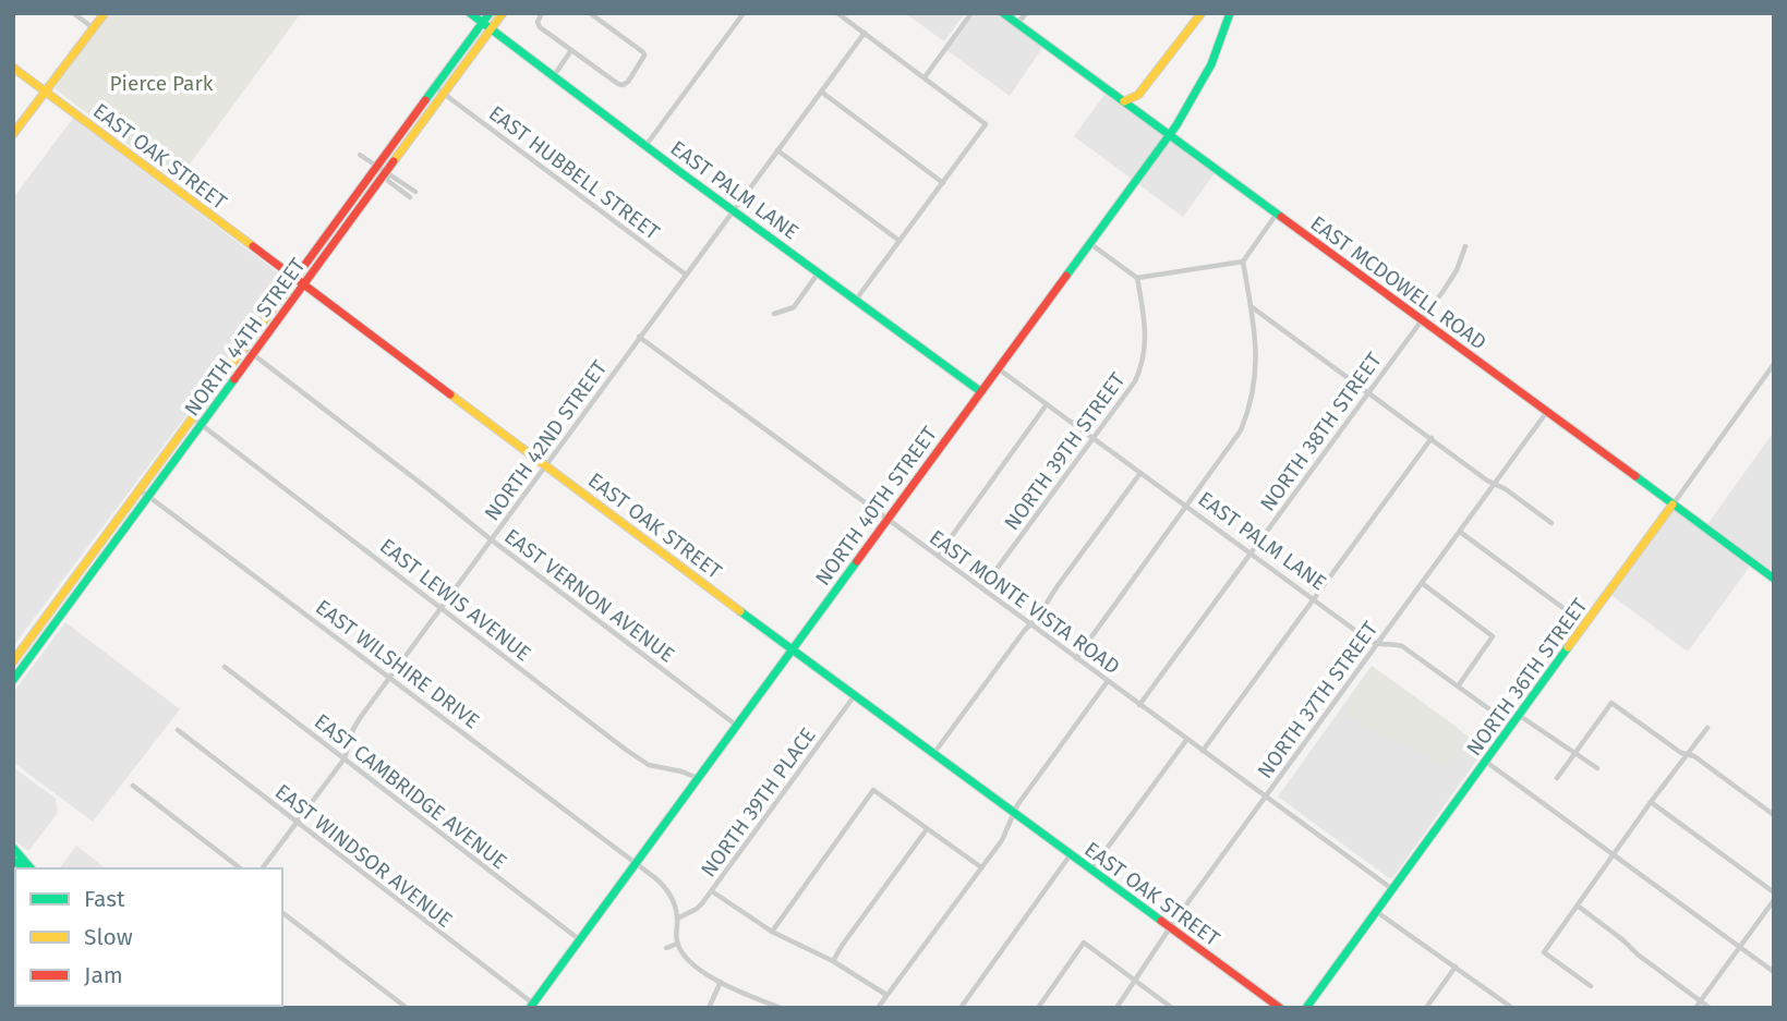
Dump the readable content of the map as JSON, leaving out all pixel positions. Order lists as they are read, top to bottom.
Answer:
{
  "streets": {
    "main road": [
      "EAST OAK STREET",
      "EAST PALM LANE",
      "EAST MCDOWELL ROAD",
      "NORTH 44TH STREET",
      "NORTH 40TH STREET",
      "NORTH 36TH STREET"
    ],
    "street": [
      "EAST HUBBELL STREET",
      "NORTH 38TH STREET",
      "NORTH 42ND STREET",
      "NORTH 39TH STREET",
      "EAST VERNON AVENUE",
      "EAST LEWIS AVENUE",
      "EAST MONTE VISTA ROAD",
      "EAST WILSHIRE DRIVE",
      "NORTH 37TH STREET",
      "EAST CAMBRIDGE AVENUE",
      "NORTH 39TH PLACE",
      "EAST WINDSOR AVENUE"
    ]
  },
  "crossings": [
    ["EAST OAK STREET", "NORTH 44TH STREET"],
    ["EAST OAK STREET", "NORTH 42ND STREET"],
    ["EAST OAK STREET", "NORTH 40TH STREET"],
    ["EAST OAK STREET", "NORTH 37TH STREET"],
    ["EAST OAK STREET", "NORTH 39TH PLACE"],
    ["EAST HUBBELL STREET", "NORTH 44TH STREET"],
    ["EAST HUBBELL STREET", "NORTH 42ND STREET"],
    ["EAST PALM LANE", "NORTH 44TH STREET"],
    ["EAST PALM LANE", "NORTH 38TH STREET"],
    ["EAST PALM LANE", "NORTH 42ND STREET"],
    ["EAST PALM LANE", "NORTH 39TH STREET"],
    ["EAST PALM LANE", "NORTH 40TH STREET"],
    ["EAST PALM LANE", "NORTH 36TH STREET"],
    ["EAST PALM LANE", "NORTH 37TH STREET"],
    ["EAST MCDOWELL ROAD", "NORTH 38TH STREET"],
    ["EAST MCDOWELL ROAD", "NORTH 40TH STREET"],
    ["EAST MCDOWELL ROAD", "NORTH 36TH STREET"],
    ["EAST MCDOWELL ROAD", "NORTH 37TH STREET"],
    ["NORTH 44TH STREET", "EAST VERNON AVENUE"],
    ["NORTH 44TH STREET", "EAST LEWIS AVENUE"],
    ["NORTH 44TH STREET", "EAST WILSHIRE DRIVE"],
    ["NORTH 38TH STREET", "EAST MONTE VISTA ROAD"],
    ["NORTH 42ND STREET", "EAST VERNON AVENUE"],
    ["NORTH 42ND STREET", "EAST LEWIS AVENUE"],
    ["NORTH 42ND STREET", "EAST MONTE VISTA ROAD"],
    ["NORTH 42ND STREET", "EAST WILSHIRE DRIVE"],
    ["NORTH 42ND STREET", "EAST CAMBRIDGE AVENUE"],
    ["NORTH 42ND STREET", "EAST WINDSOR AVENUE"],
    ["NORTH 39TH STREET", "EAST MONTE VISTA ROAD"],
    ["NORTH 40TH STREET", "EAST VERNON AVENUE"],
    ["NORTH 40TH STREET", "EAST LEWIS AVENUE"],
    ["NORTH 40TH STREET", "EAST MONTE VISTA ROAD"],
    ["NORTH 40TH STREET", "EAST WILSHIRE DRIVE"],
    ["NORTH 40TH STREET", "EAST CAMBRIDGE AVENUE"],
    ["NORTH 40TH STREET", "EAST WINDSOR AVENUE"],
    ["EAST MONTE VISTA ROAD", "NORTH 36TH STREET"],
    ["EAST MONTE VISTA ROAD", "NORTH 37TH STREET"],
    ["EAST WILSHIRE DRIVE", "NORTH 39TH PLACE"]
  ],
  "parks": ["Pierce Park"],
  "legend": ["Fast", "Slow", "Jam"]
}
